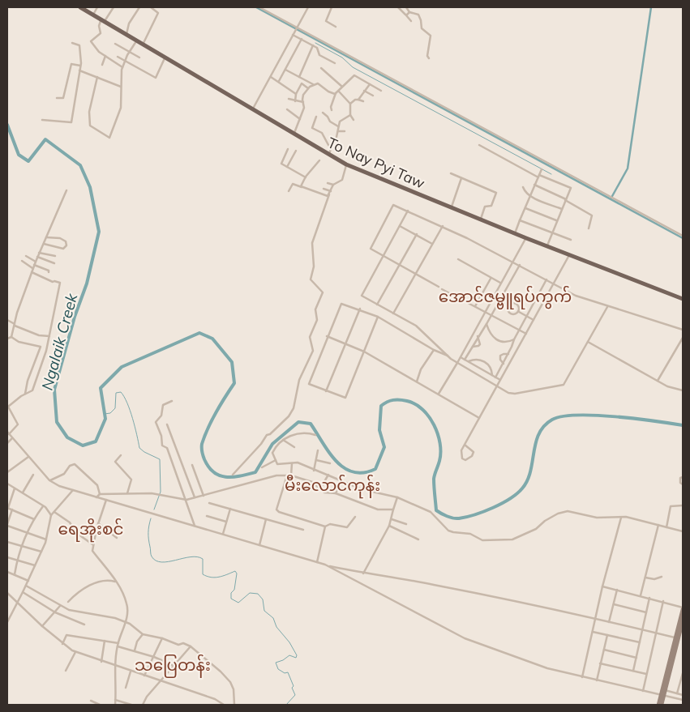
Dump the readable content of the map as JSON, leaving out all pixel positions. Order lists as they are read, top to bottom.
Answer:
{
  "streets": {
    "main road": ["To Nay Pyi Taw"]
  },
  "districts": [
    "အောင်ဇမ္ဗူရပ်ကွက်",
    "မီးလောင်ကုန်း",
    "ရေအိုးစင်",
    "သပြေတန်း"
  ],
  "water": ["Ngalaik Creek"]
}
